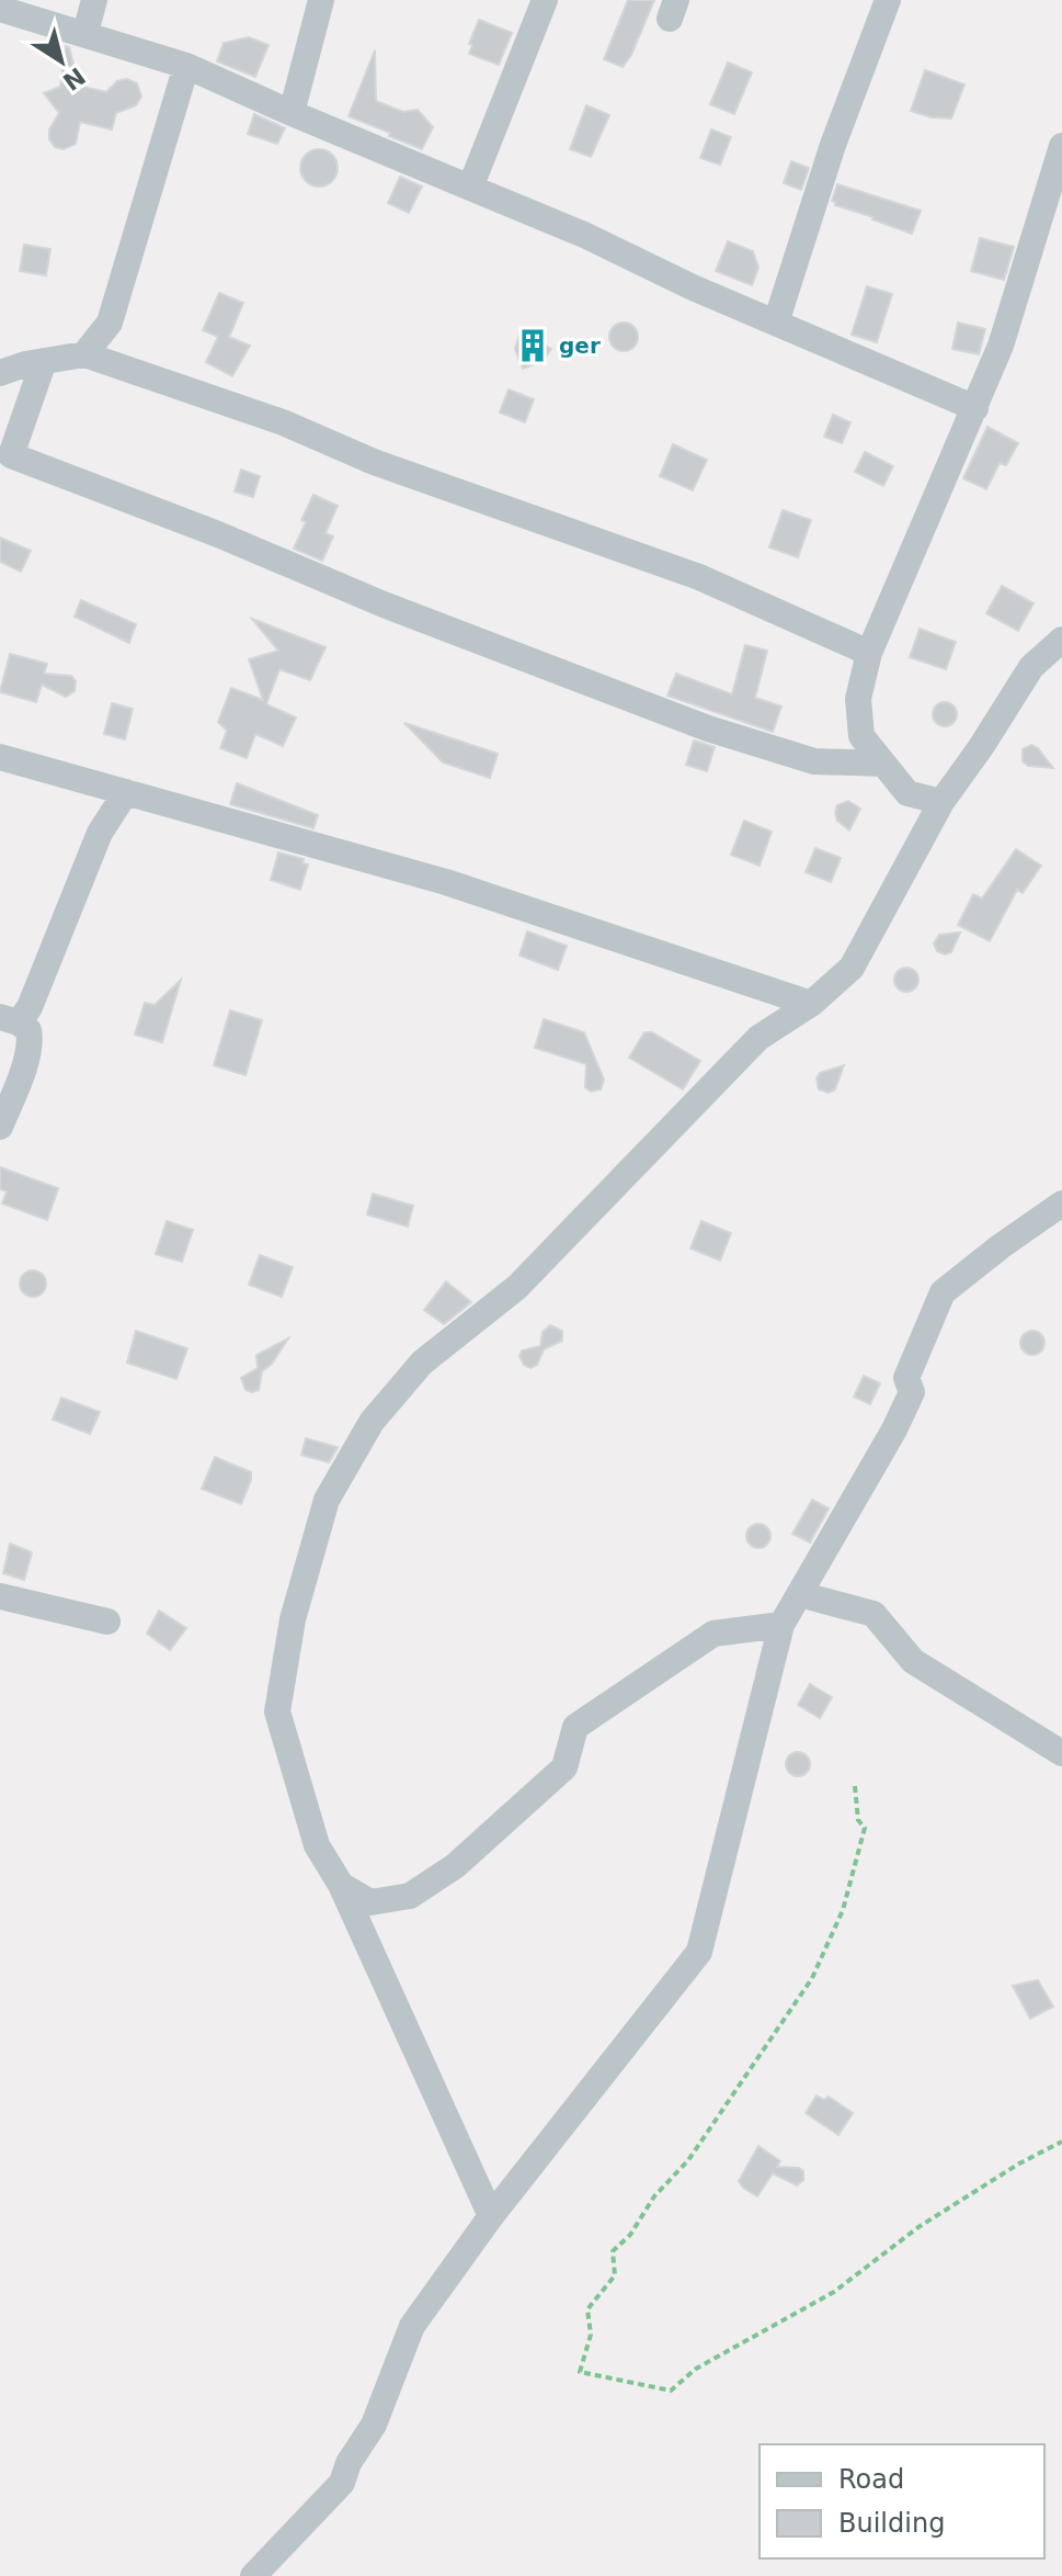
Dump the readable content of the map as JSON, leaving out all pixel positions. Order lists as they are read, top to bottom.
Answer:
{
  "places": {
    "building": ["ger"]
  },
  "legend": ["Road", "Building"],
  "north": "bottom right"
}
